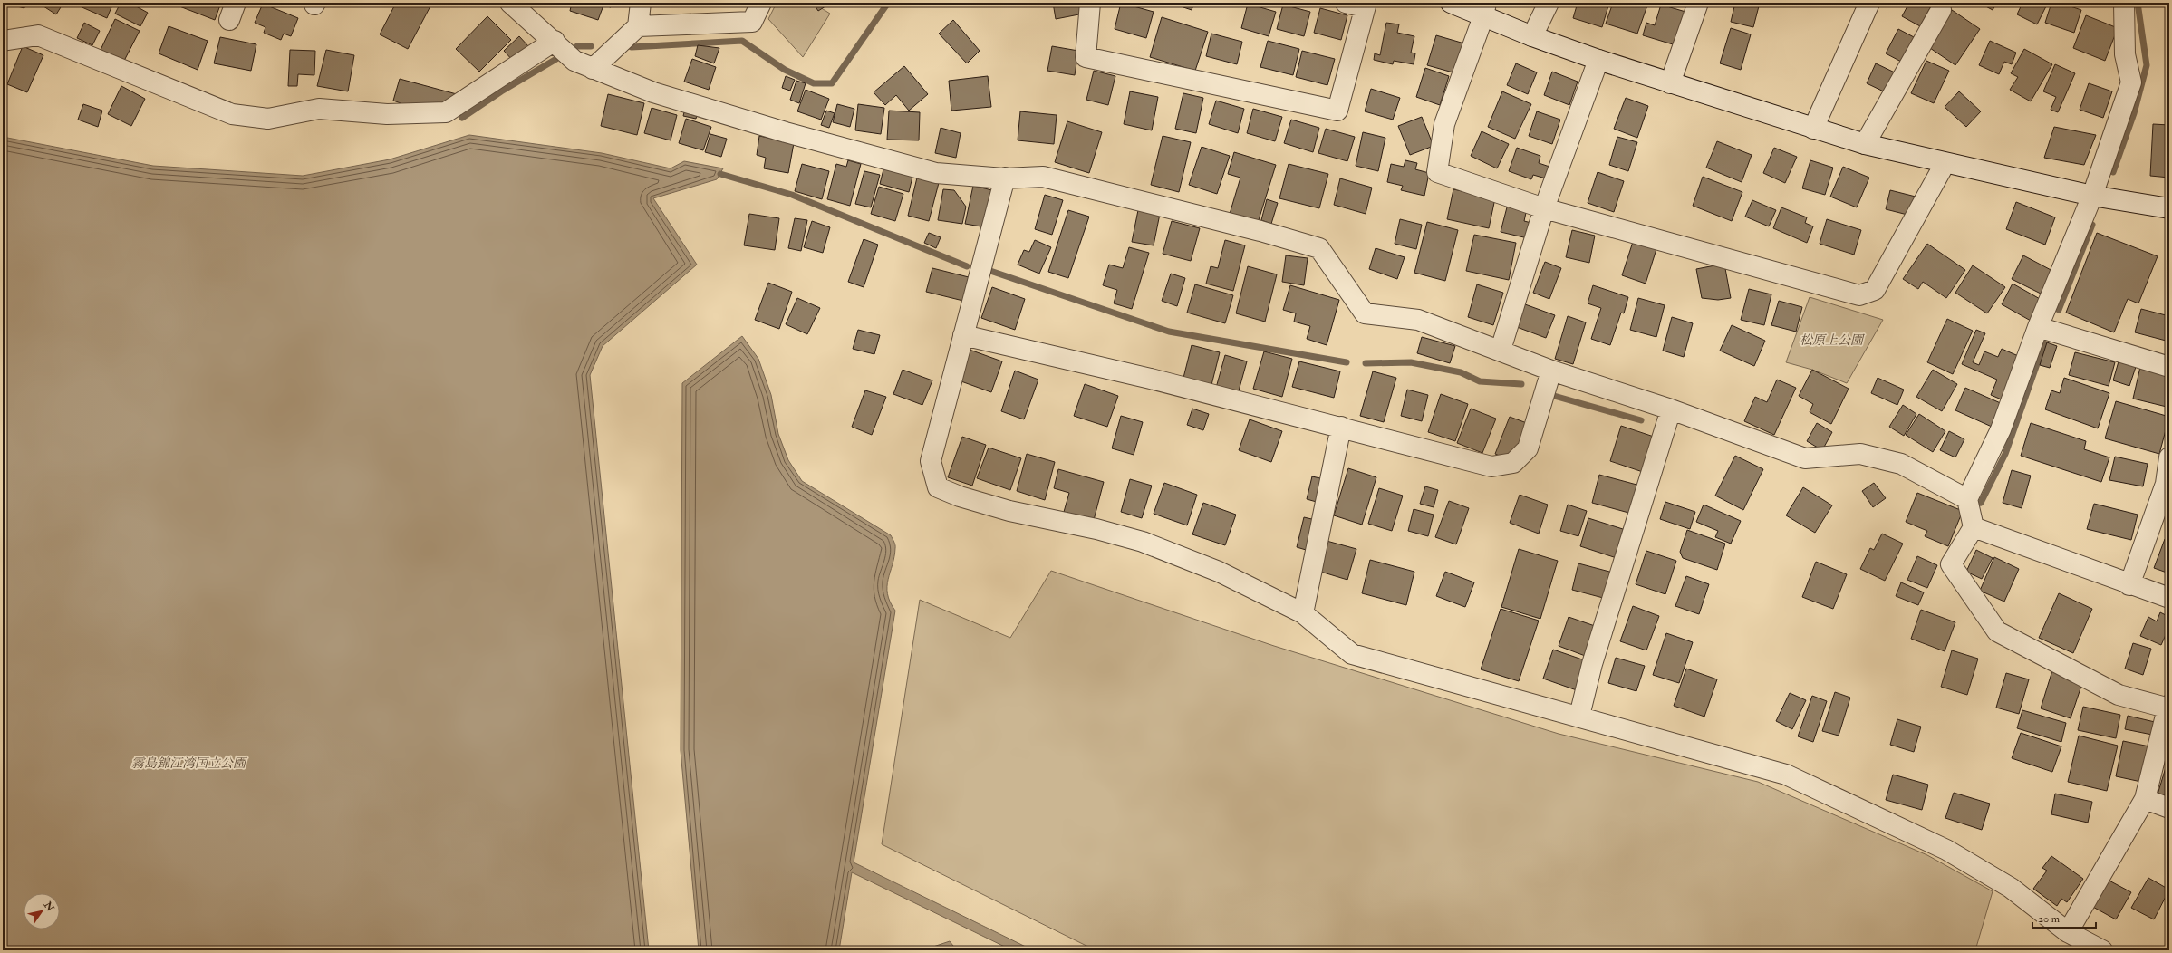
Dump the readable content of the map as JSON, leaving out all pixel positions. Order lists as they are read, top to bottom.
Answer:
{
  "parks": ["松原上公園", "霧島錦江湾国立公園"],
  "scale_bar": "20 m",
  "north": "top right"
}
